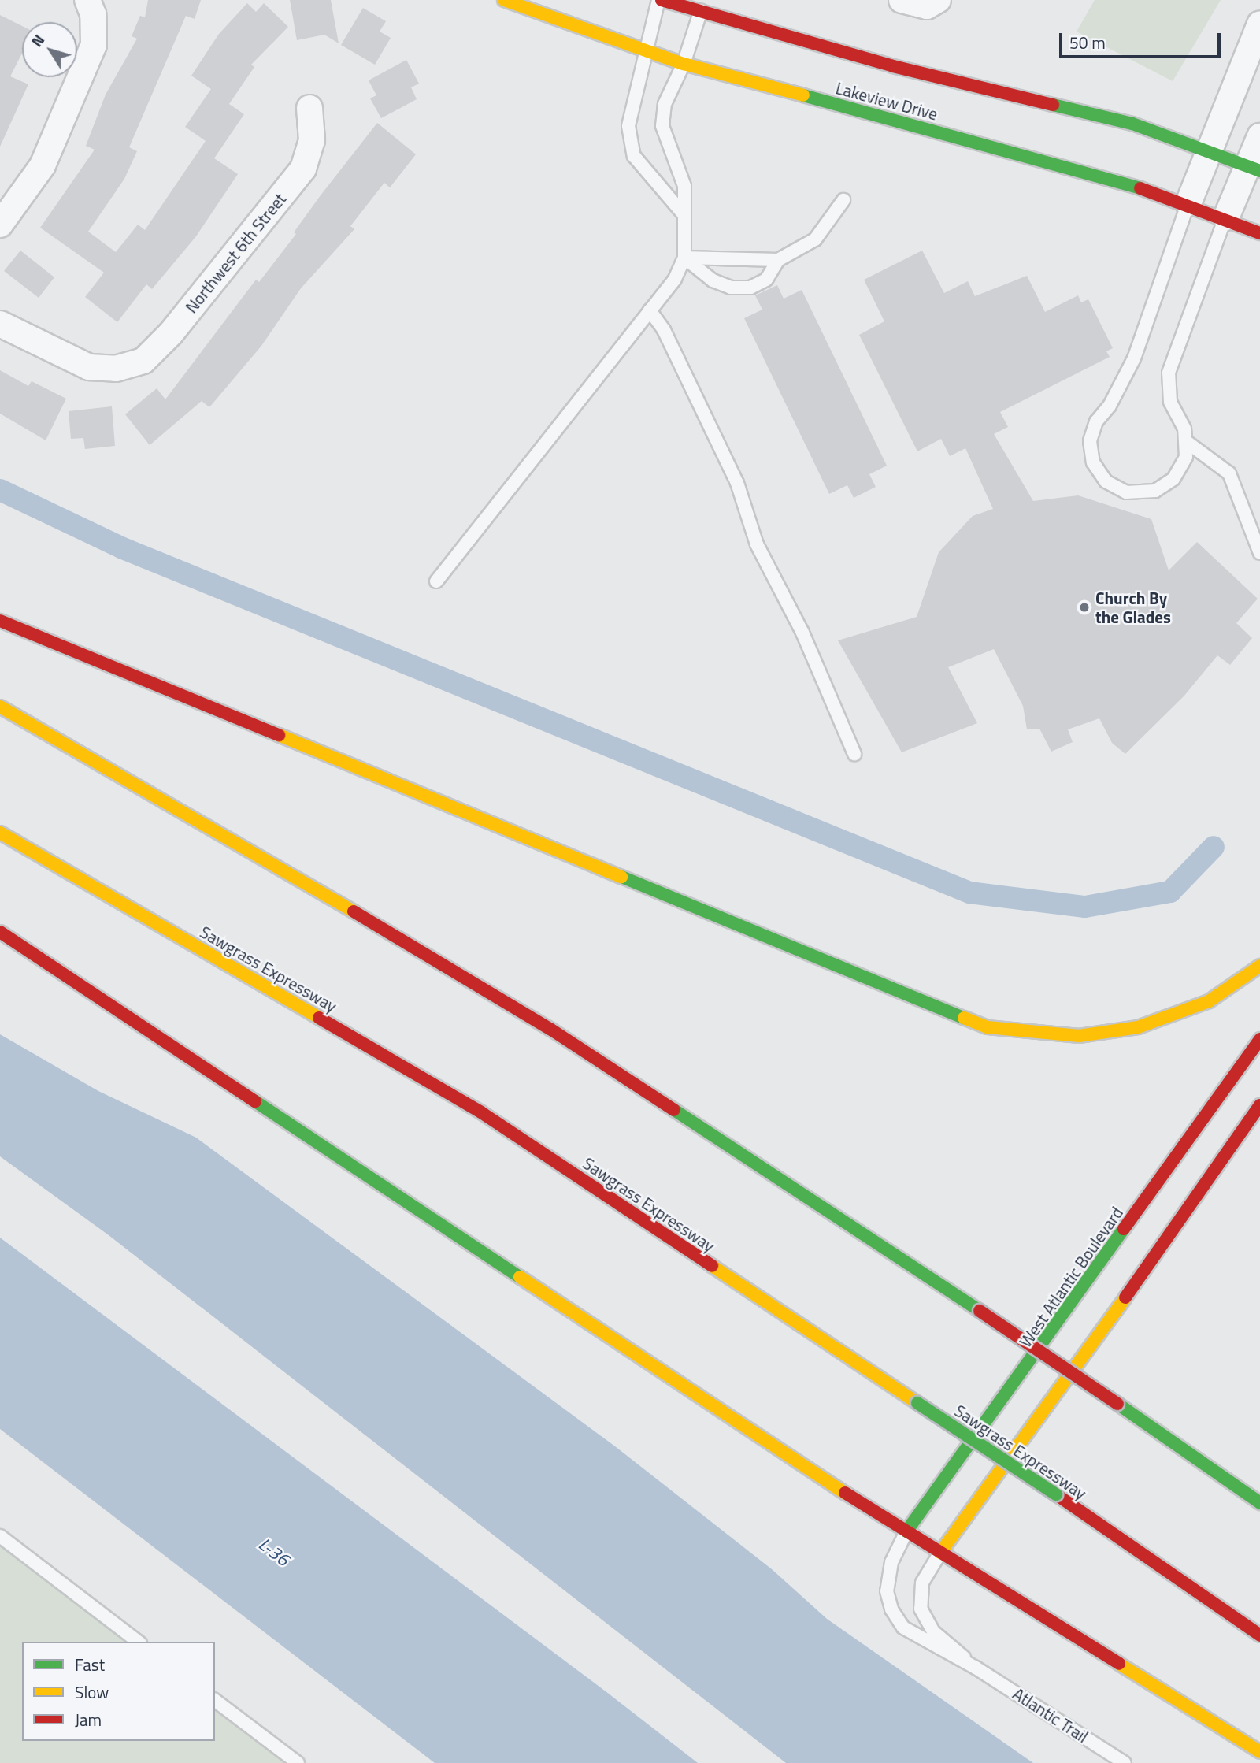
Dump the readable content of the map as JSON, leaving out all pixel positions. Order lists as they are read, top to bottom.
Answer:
{
  "streets": {
    "main road": ["Lakeview Drive", "Sawgrass Expressway", "West Atlantic Boulevard"],
    "street": ["Northwest 6th Street"],
    "lane": ["Atlantic Trail"]
  },
  "crossings": [
    ["West Atlantic Boulevard", "Atlantic Trail"]
  ],
  "water": ["L-36"],
  "places": ["Church By the Glades"],
  "legend": ["Fast", "Slow", "Jam"],
  "scale_bar": "50 m",
  "north": "top left"
}
